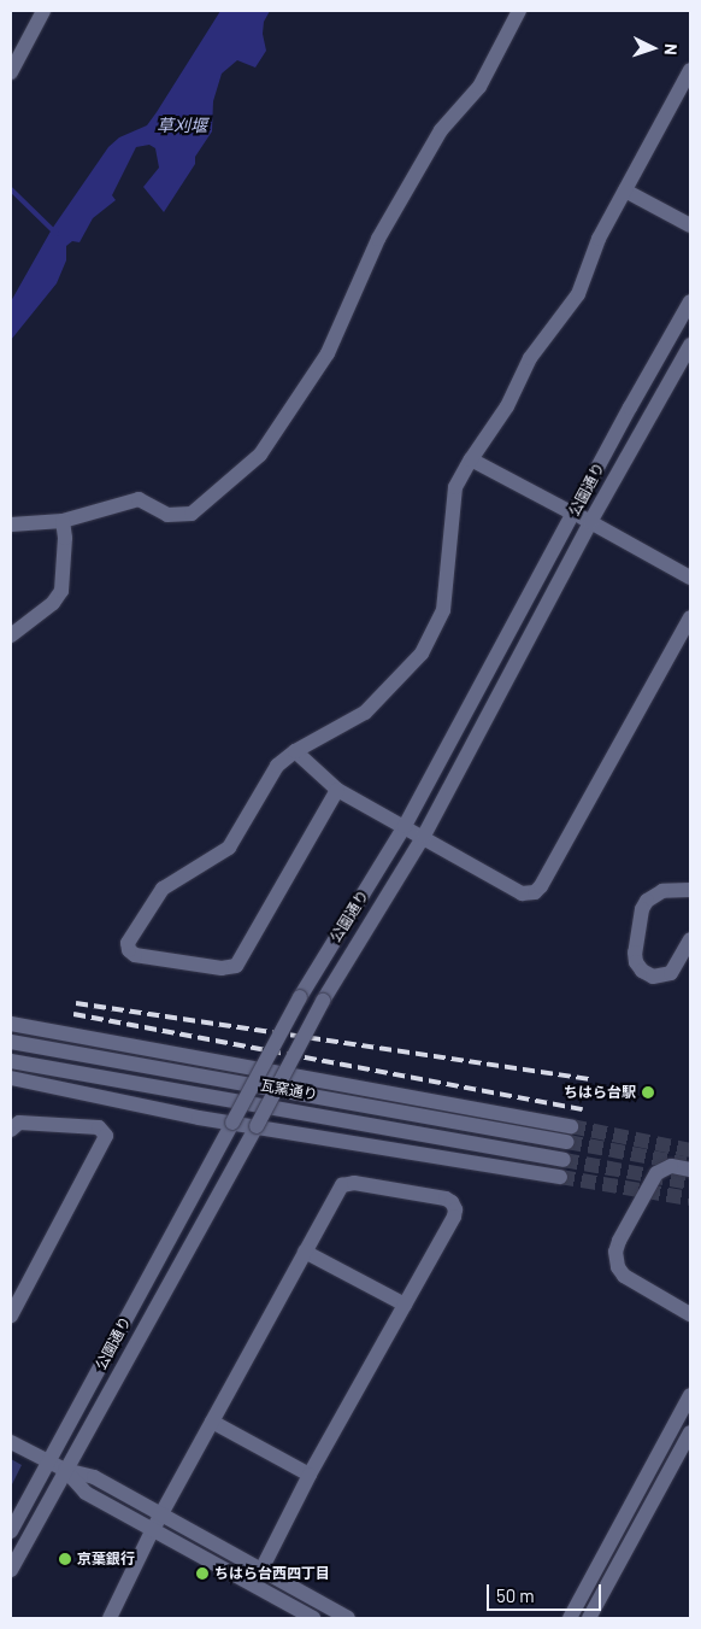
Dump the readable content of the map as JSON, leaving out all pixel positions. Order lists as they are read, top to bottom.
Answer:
{
  "streets": {
    "street": ["公園通り", "瓦窯通り"]
  },
  "water": ["草刈堰"],
  "places": ["ちはら台駅", "京葉銀行", "ちはら台西四丁目"],
  "scale_bar": "50 m",
  "north": "right"
}
